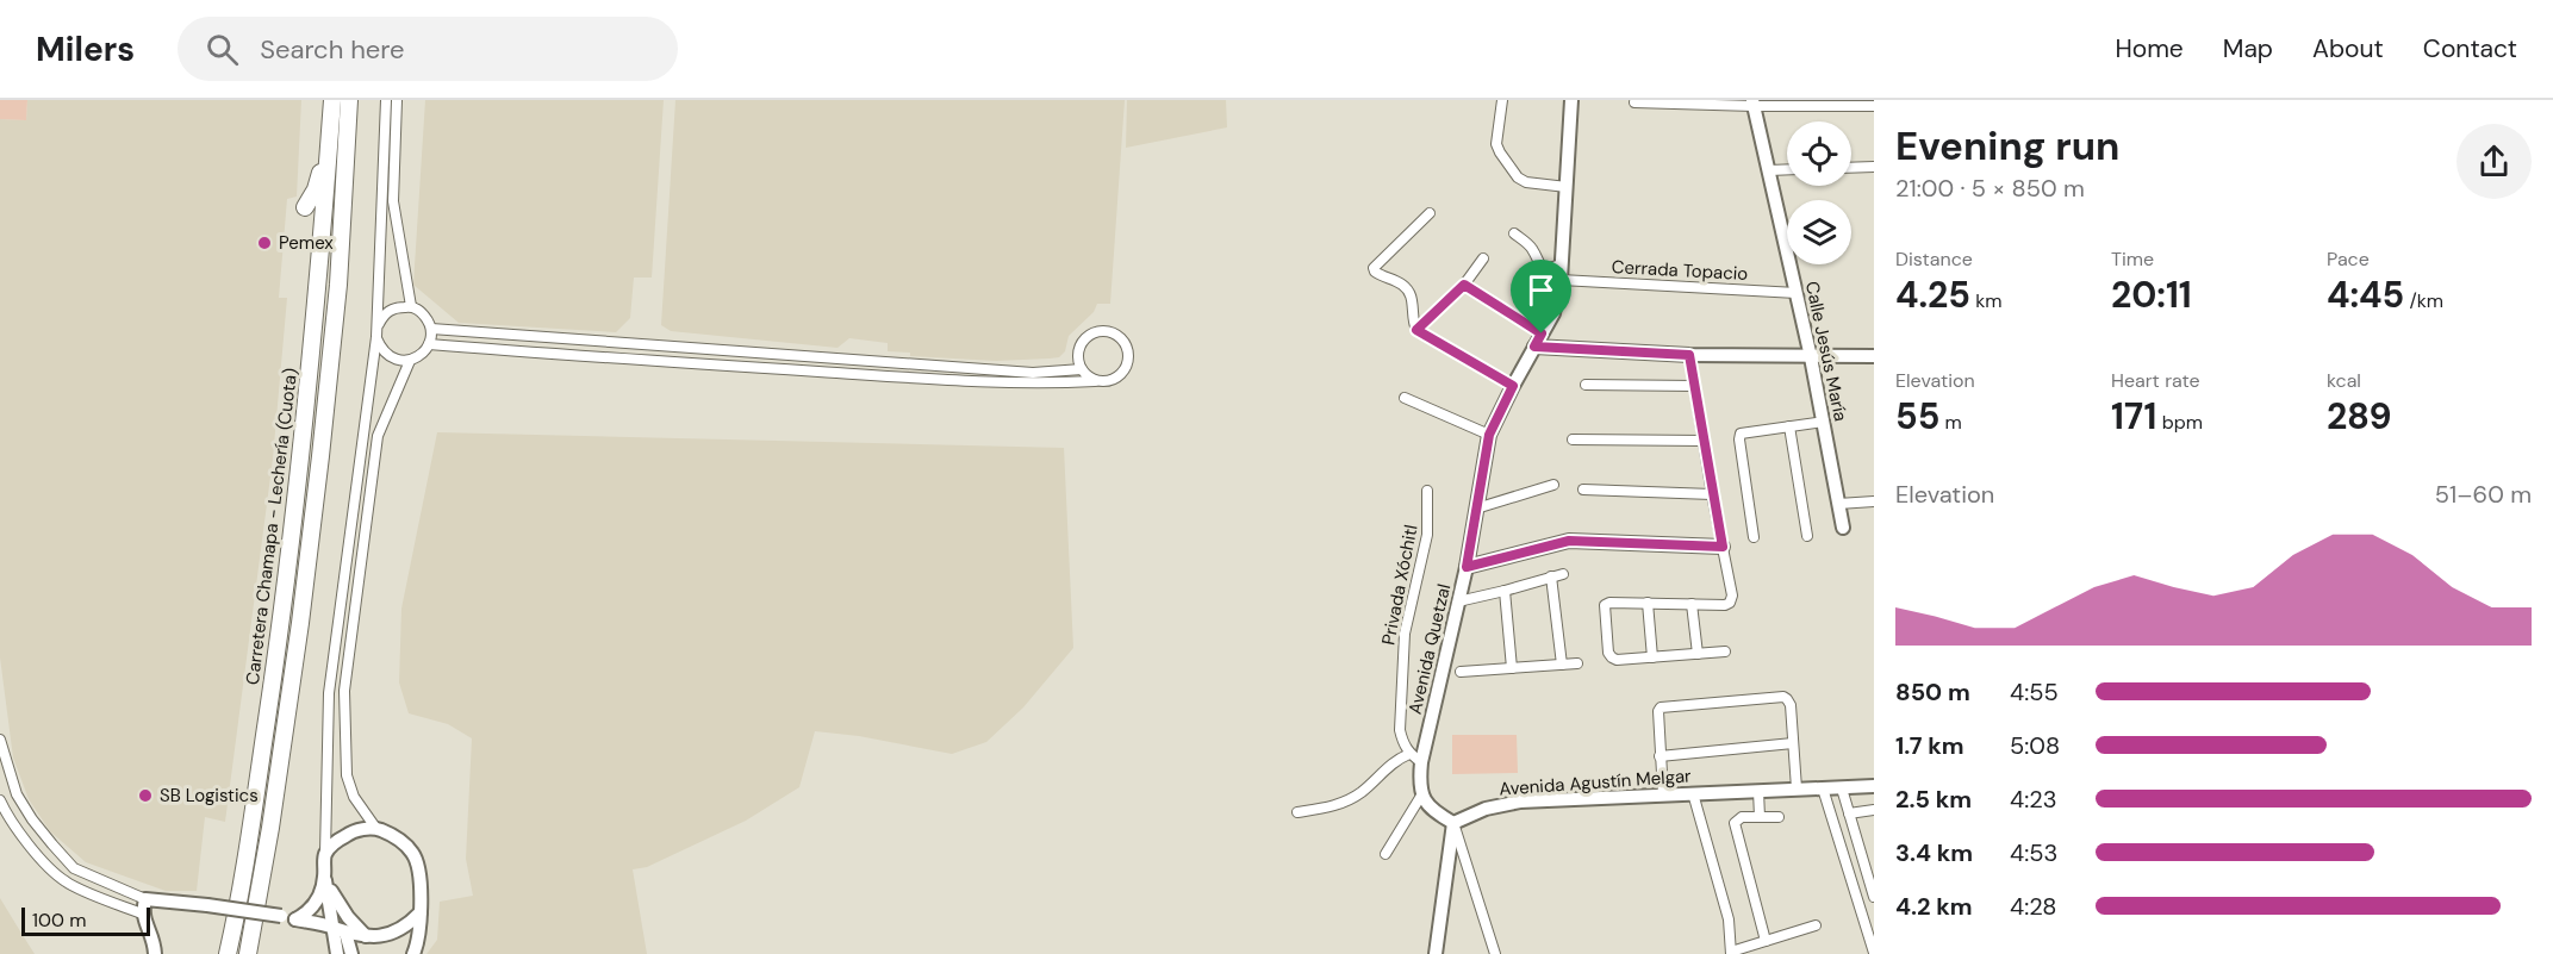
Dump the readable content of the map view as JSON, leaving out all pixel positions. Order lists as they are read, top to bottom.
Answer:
{
  "streets": {
    "highway": ["Carretera Chamapa - Lechería (Cuota)"],
    "main road": ["Calle Jesús María", "Avenida Quetzal", "Avenida Agustín Melgar"],
    "street": ["Cerrada Topacio", "Privada Xóchitl"]
  },
  "crossings": [
    ["Cerrada Topacio", "Calle Jesús María"],
    ["Cerrada Topacio", "Avenida Quetzal"]
  ],
  "places": ["Pemex", "SB Logistics"],
  "scale_bar": "100 m",
  "page": {
    "header": "Milers",
    "search": "Search here",
    "nav": [
      "Home",
      "Map",
      "About",
      "Contact"
    ],
    "heading": ["Evening run", "21:00 · 5 × 850 m"],
    "stats": [
      ["Distance", "4.25 km"],
      ["Time", "20:11"],
      ["Pace", "4:45 /km"],
      ["Elevation", "55 m"],
      ["Heart rate", "171 bpm"],
      ["kcal", "289"]
    ],
    "chart": ["Elevation", "51–60 m"],
    "list": [
      {
        "name": "850 m",
        "note": "4:55"
      },
      {
        "name": "1.7 km",
        "note": "5:08"
      },
      {
        "name": "2.5 km",
        "note": "4:23"
      },
      {
        "name": "3.4 km",
        "note": "4:53"
      },
      {
        "name": "4.2 km",
        "note": "4:28"
      }
    ],
    "scale": "100 m"
  }
}
